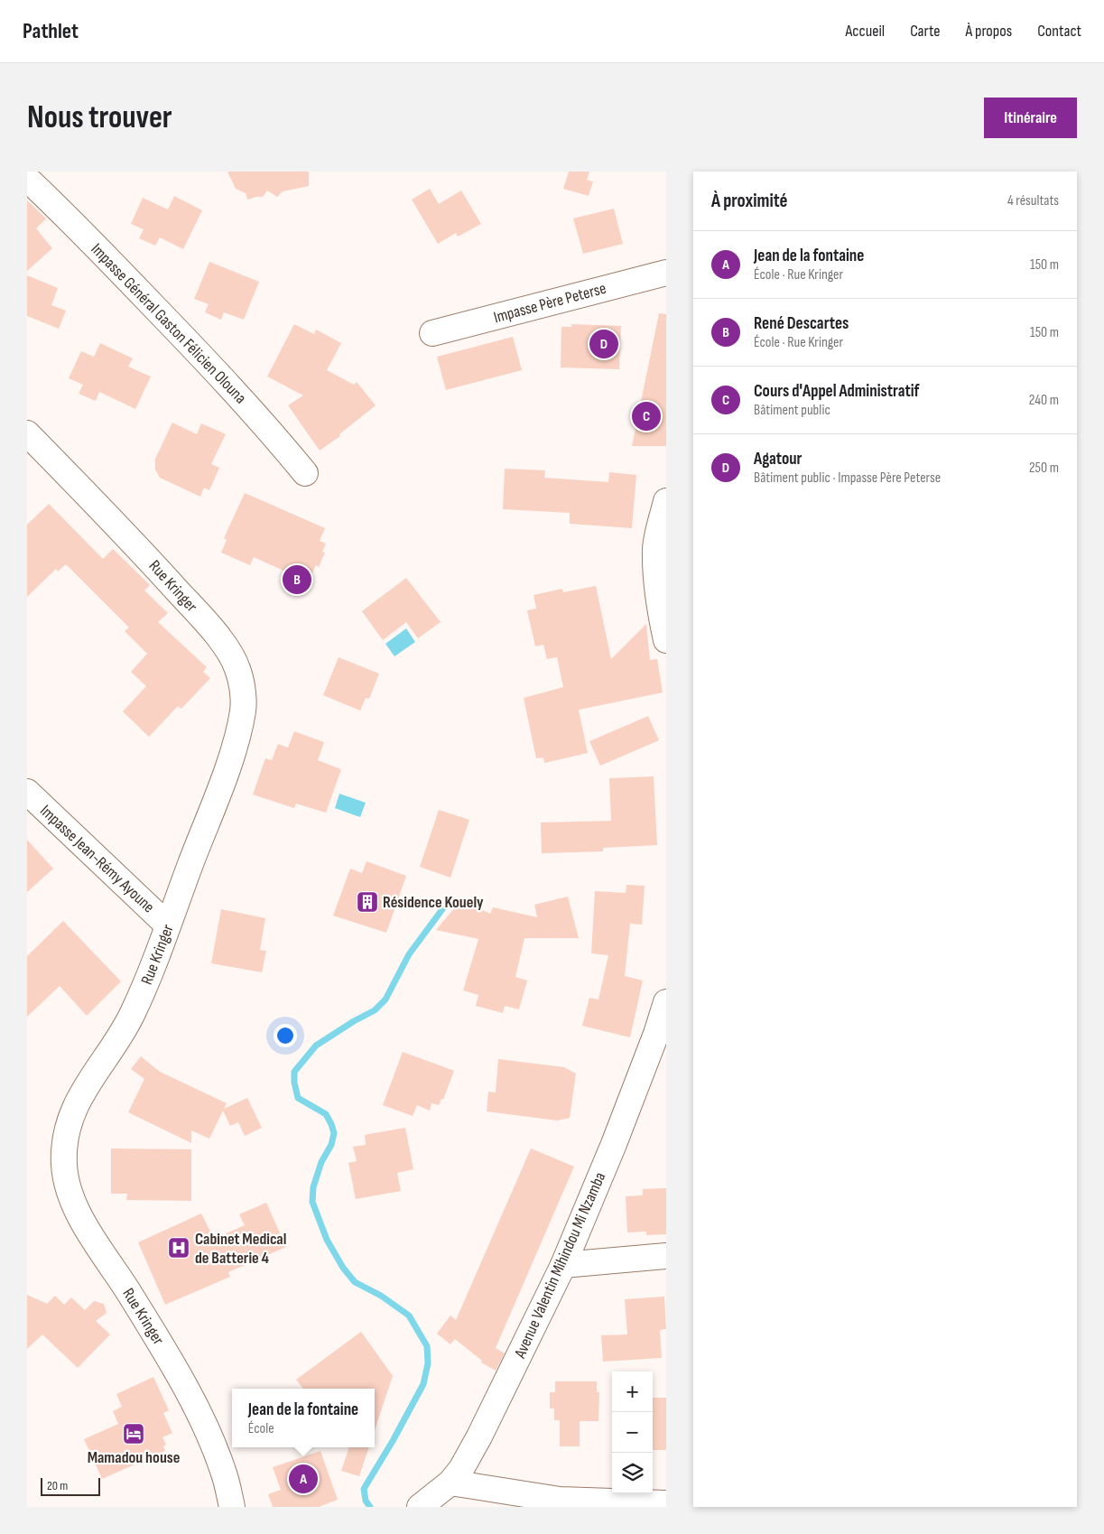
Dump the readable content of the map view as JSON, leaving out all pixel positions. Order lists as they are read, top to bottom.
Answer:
{
  "streets": {
    "street": [
      "Impasse Père Peterse",
      "Impasse Général Gaston Félicien Olouna",
      "Rue Kringer",
      "Impasse Jean-Rémy Ayoune",
      "Avenue Valentin Mihindou Mi Nzamba"
    ]
  },
  "crossings": [
    ["Rue Kringer", "Impasse Jean-Rémy Ayoune"]
  ],
  "places": {
    "building": ["Résidence Kouely"],
    "hospital": ["Cabinet Medical de Batterie 4"],
    "hotel": ["Mamadou house"]
  },
  "scale_bar": "20 m",
  "page": {
    "header": "Pathlet",
    "nav": [
      "Accueil",
      "Carte",
      "À propos",
      "Contact"
    ],
    "buttons": "Itinéraire",
    "title": "Nous trouver",
    "heading": ["À proximité", "4 résultats"],
    "list": [
      {
        "mark": "A",
        "name": "Jean de la fontaine",
        "note": "École · Rue Kringer",
        "value": "150 m"
      },
      {
        "mark": "B",
        "name": "René Descartes",
        "note": "École · Rue Kringer",
        "value": "150 m"
      },
      {
        "mark": "C",
        "name": "Cours d'Appel Administratif",
        "note": "Bâtiment public",
        "value": "240 m"
      },
      {
        "mark": "D",
        "name": "Agatour",
        "note": "Bâtiment public · Impasse Père Peterse",
        "value": "250 m"
      }
    ],
    "pins": [
      "D",
      "C",
      "B",
      "A"
    ],
    "map_buttons": ["+", "−"],
    "popup": ["Jean de la fontaine", "École"],
    "scale": "20 m"
  }
}
